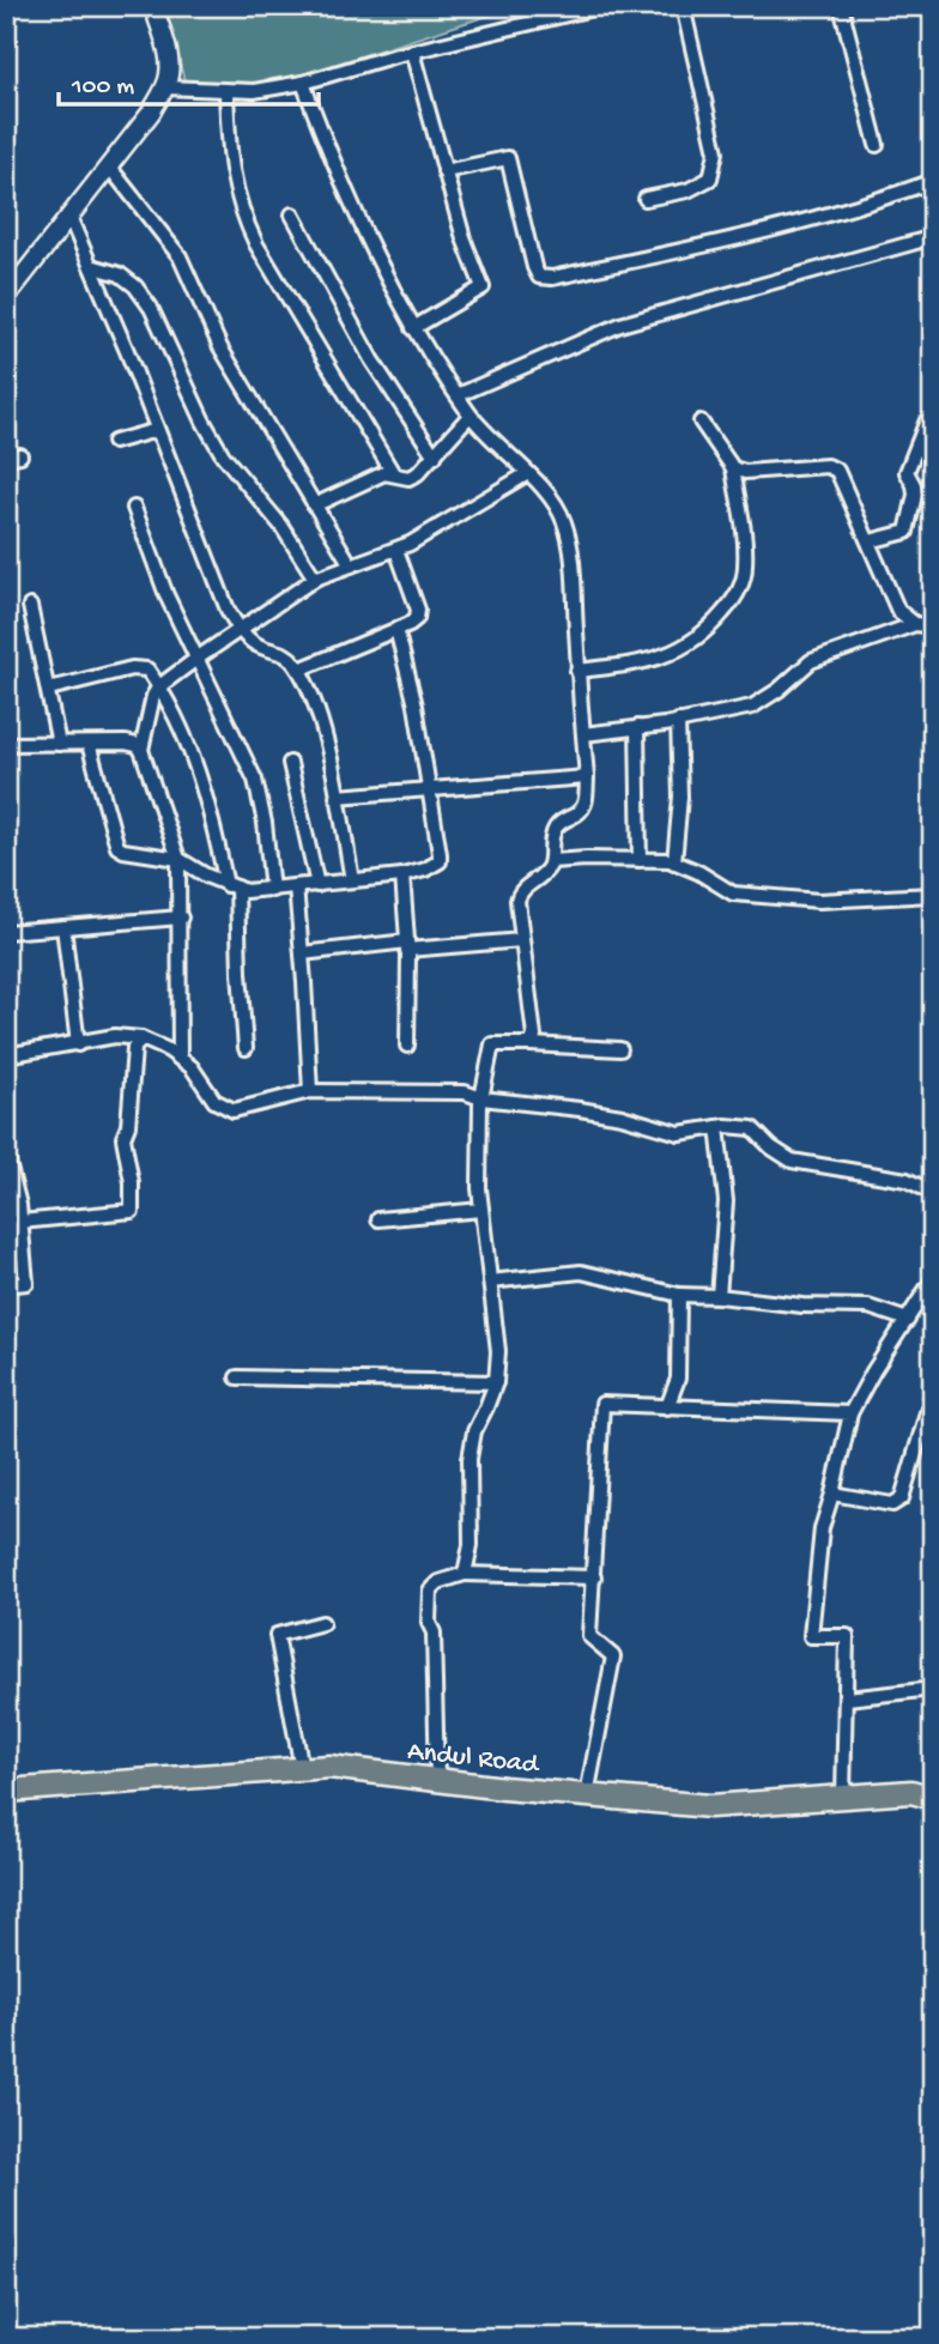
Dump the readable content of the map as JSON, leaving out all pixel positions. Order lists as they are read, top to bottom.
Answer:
{
  "streets": {
    "main road": ["Andul Road"]
  },
  "scale_bar": "100 m"
}
